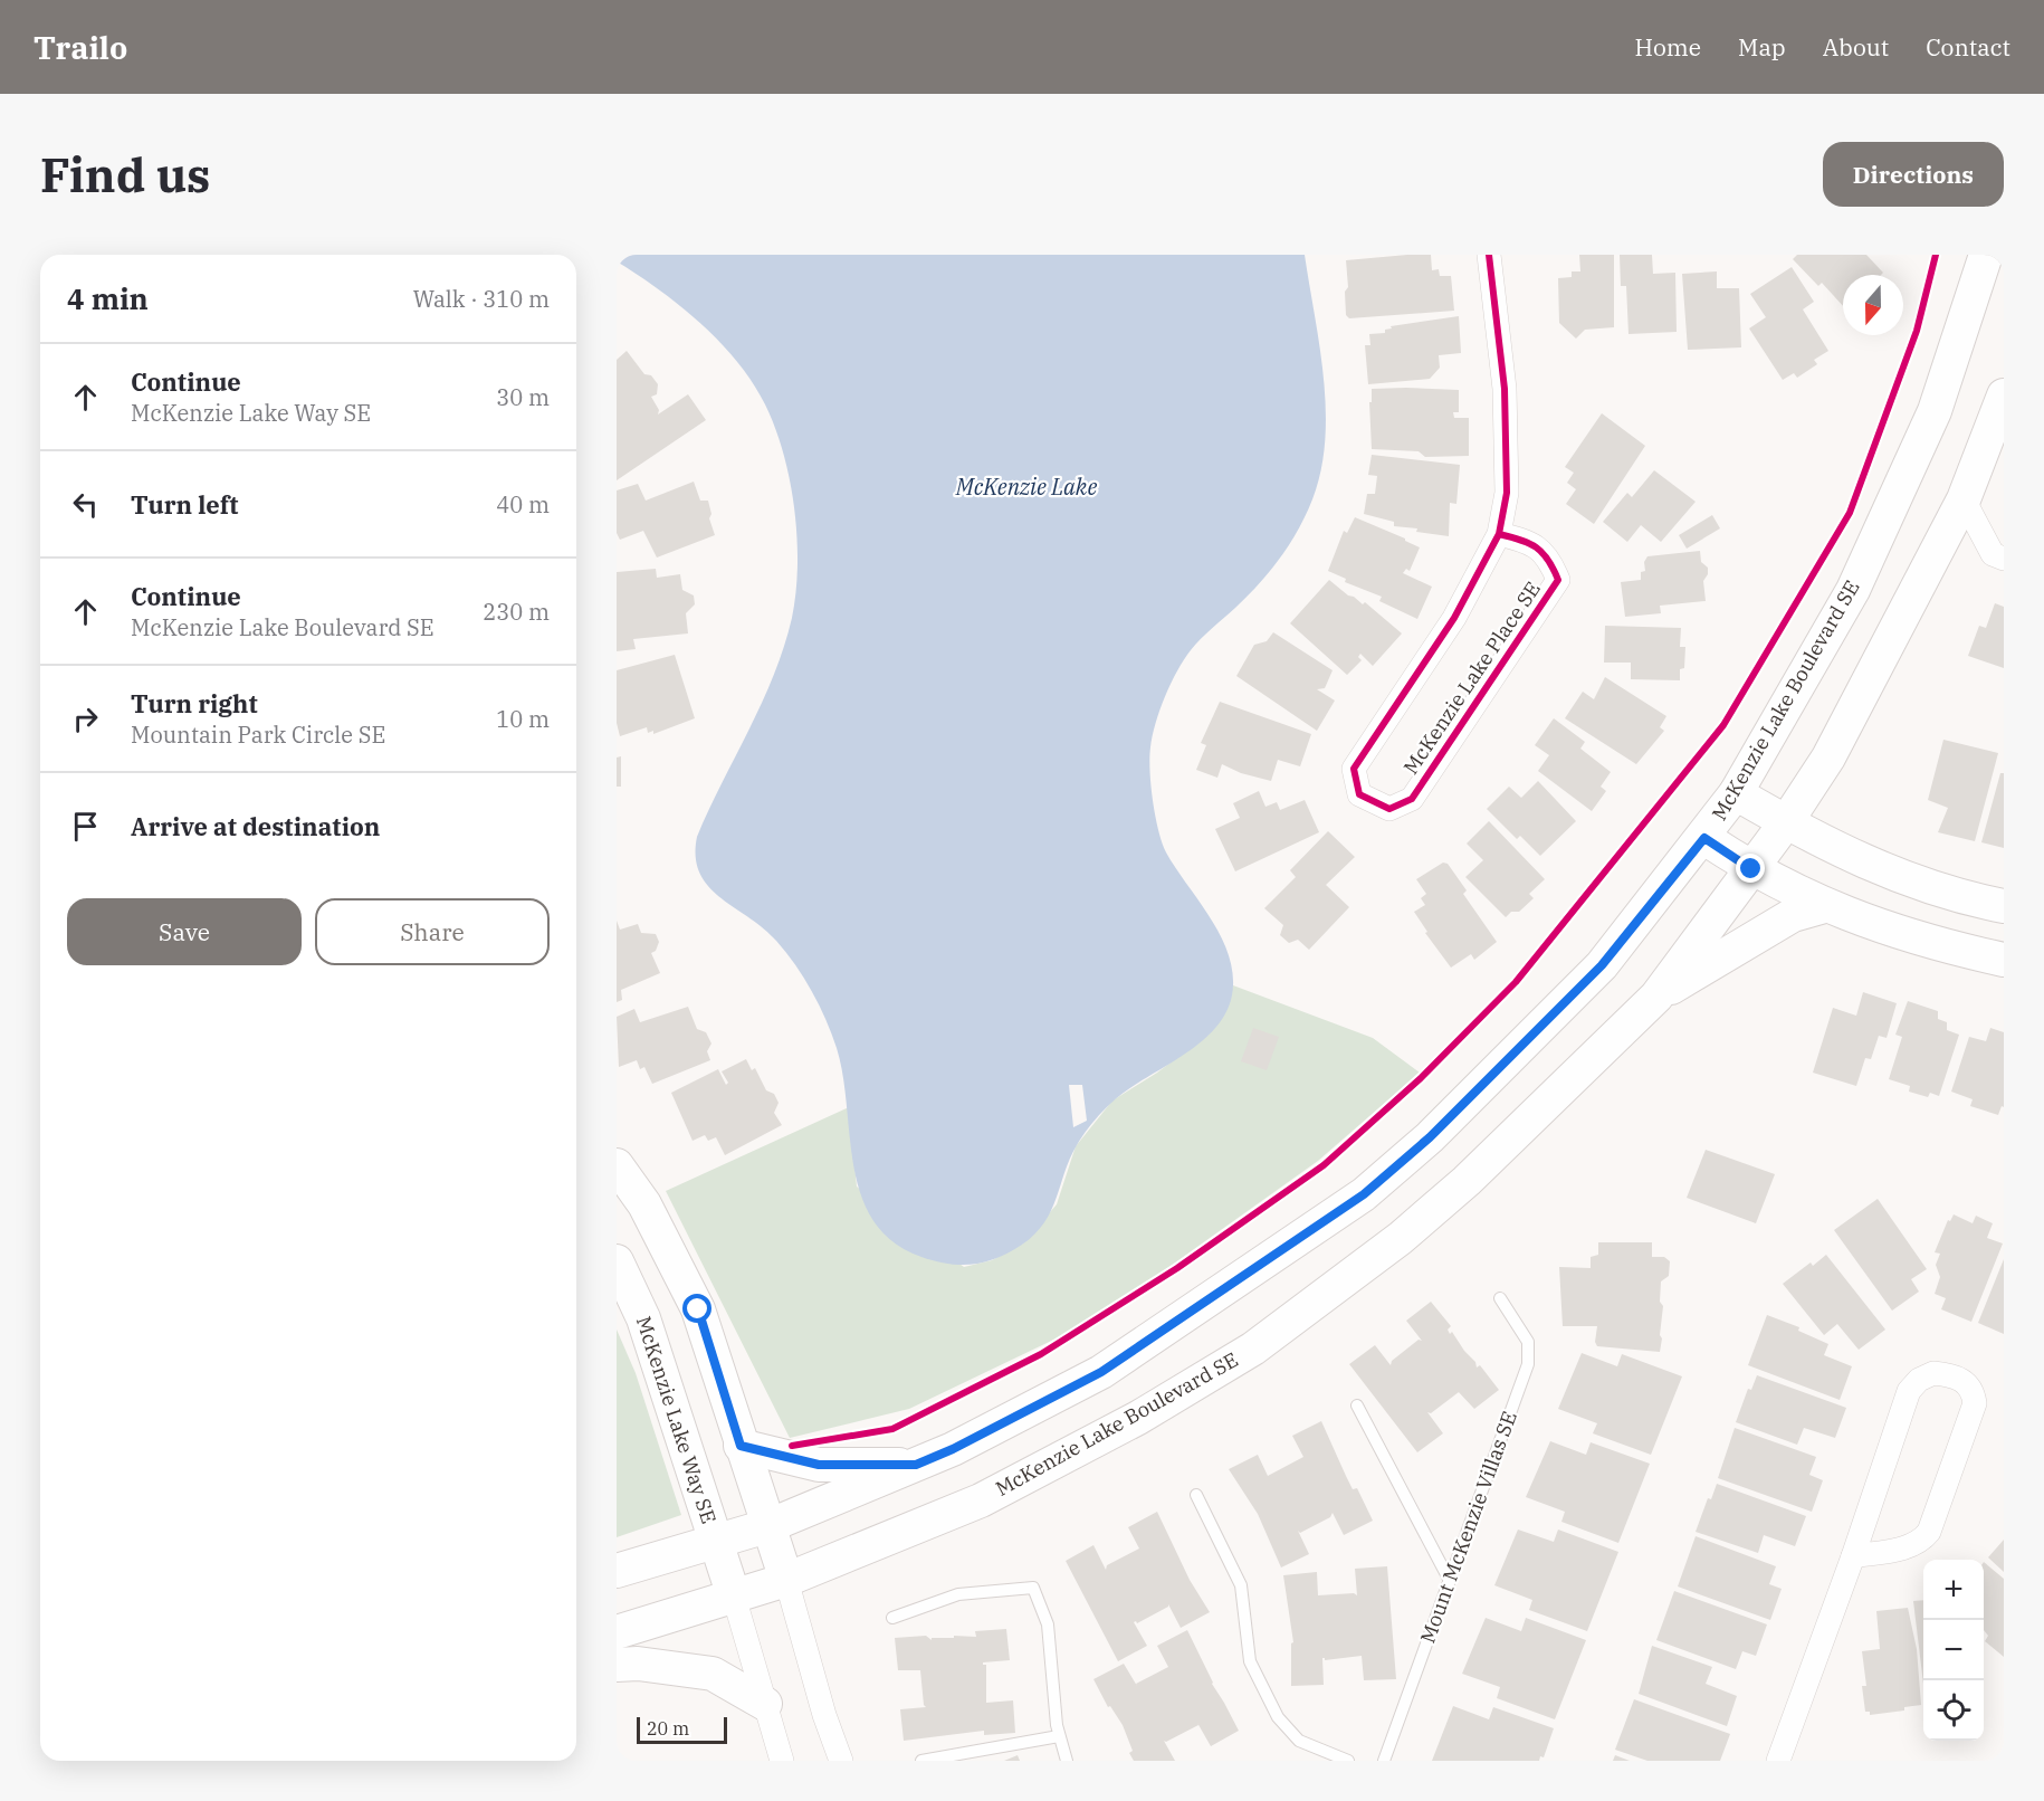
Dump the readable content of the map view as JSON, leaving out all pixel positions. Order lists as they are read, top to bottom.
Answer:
{
  "streets": {
    "main road": ["McKenzie Lake Boulevard SE", "McKenzie Lake Way SE"],
    "street": ["McKenzie Lake Place SE"],
    "lane": ["Mount McKenzie Villas SE"]
  },
  "crossings": [
    ["McKenzie Lake Boulevard SE", "McKenzie Lake Way SE"]
  ],
  "water": ["McKenzie Lake"],
  "scale_bar": "20 m",
  "north": "bottom",
  "page": {
    "header": "Trailo",
    "nav": [
      "Home",
      "Map",
      "About",
      "Contact"
    ],
    "buttons": [
      "Directions",
      ["Save", "Share"]
    ],
    "title": "Find us",
    "heading": ["4 min", "Walk · 310 m"],
    "list": [
      ["Continue", "McKenzie Lake Way SE", "30 m"],
      ["Turn left", "40 m"],
      ["Continue", "McKenzie Lake Boulevard SE", "230 m"],
      ["Turn right", "Mountain Park Circle SE", "10 m"],
      "Arrive at destination"
    ],
    "map_buttons": ["+", "−"],
    "scale": "20 m"
  }
}
